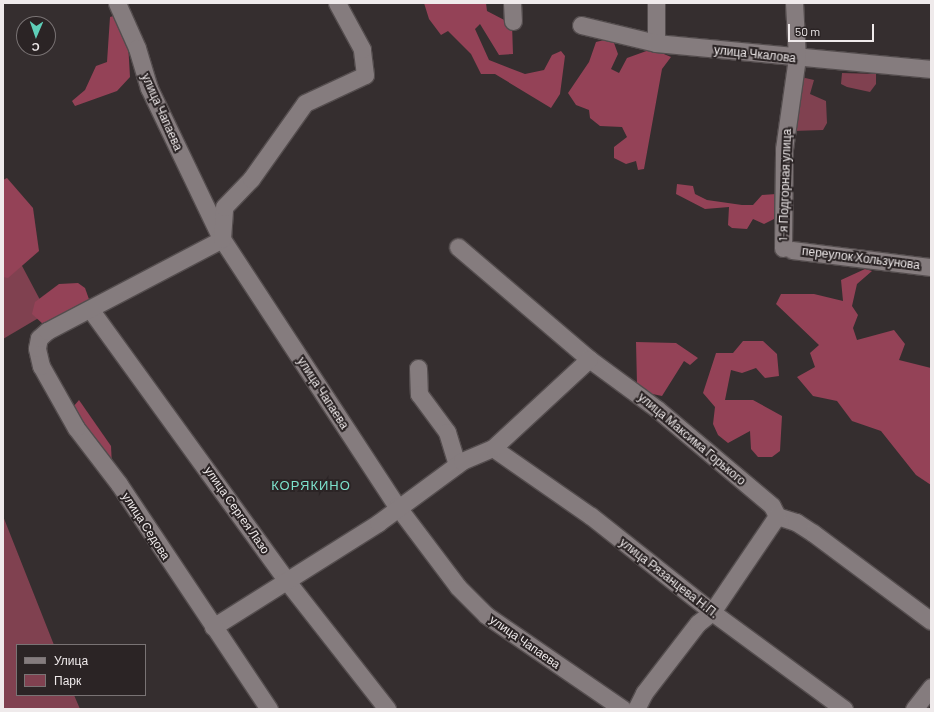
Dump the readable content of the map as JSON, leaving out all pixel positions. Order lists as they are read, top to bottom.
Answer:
{
  "streets": {
    "street": [
      "улица Чкалова",
      "улица Чапаева",
      "1-я Подгорная улица",
      "переулок Хользунова",
      "улица Максима Горького",
      "улица Сергея Лазо",
      "улица Седова",
      "улица Рязанцева Н.П."
    ]
  },
  "crossings": [
    ["улица Чкалова", "1-я Подгорная улица"],
    ["1-я Подгорная улица", "переулок Хользунова"],
    ["улица Сергея Лазо", "улица Седова"]
  ],
  "districts": ["КОРЯКИНО"],
  "legend": ["Улица", "Парк"],
  "scale_bar": "50 m",
  "north": "bottom"
}
